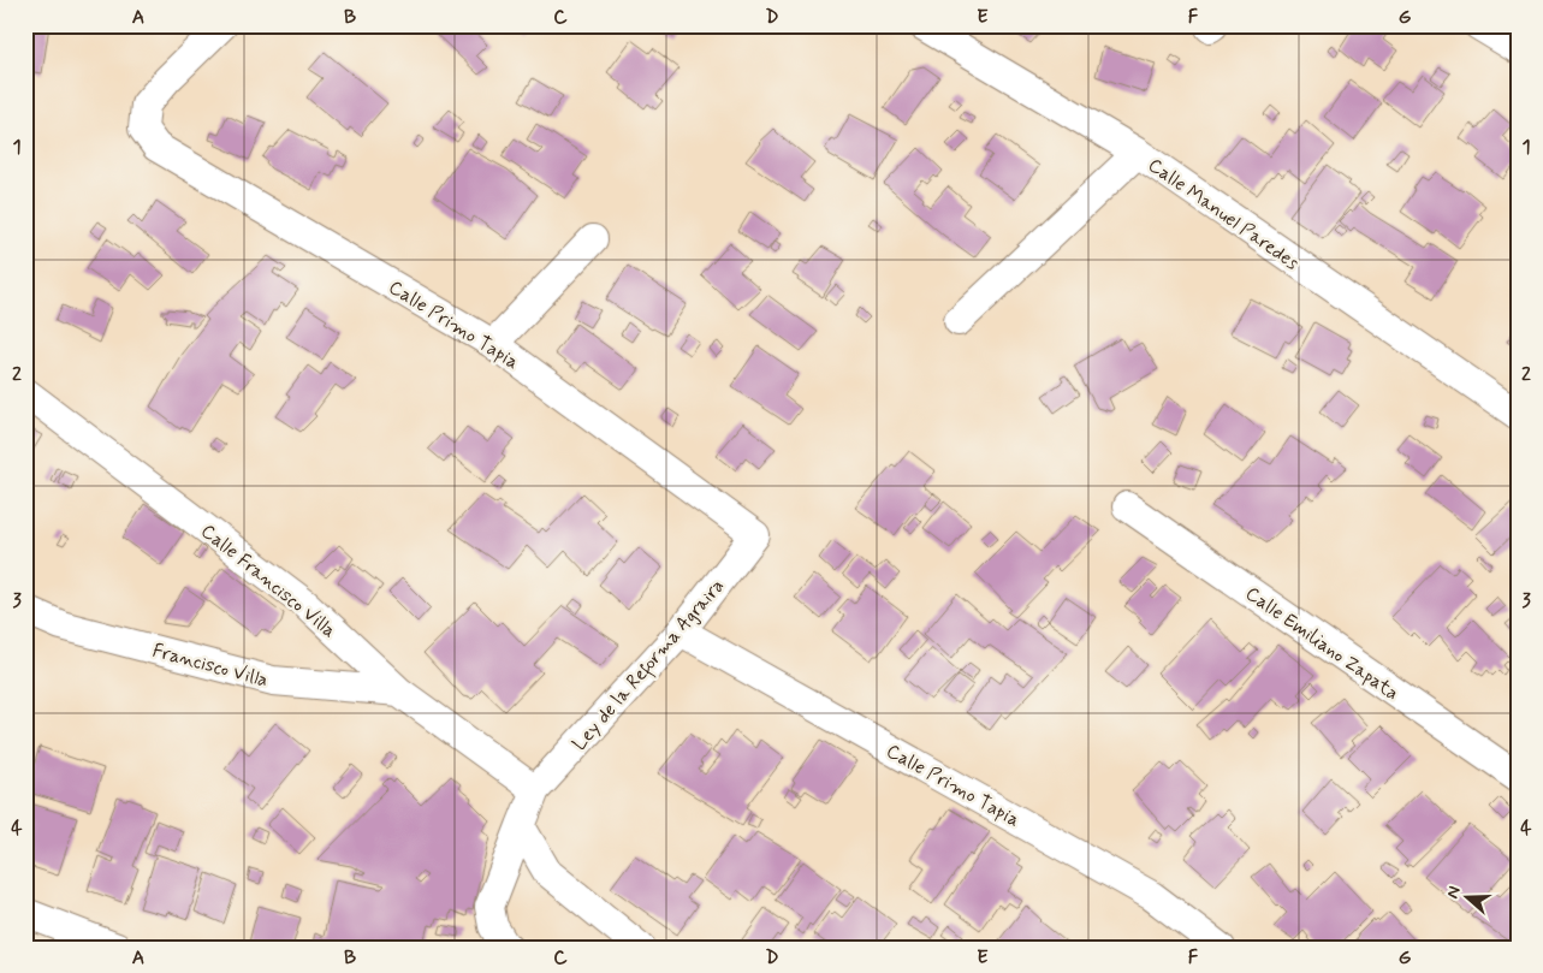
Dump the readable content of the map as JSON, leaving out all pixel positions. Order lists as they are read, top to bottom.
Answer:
{
  "streets": {
    "street": [
      "Calle Manuel Paredes",
      "Calle Primo Tapia",
      "Calle Francisco Villa",
      "Calle Emiliano Zapata",
      "Francisco Villa",
      "Ley de la Reforma Agraira"
    ]
  },
  "crossings": [
    ["Calle Primo Tapia", "Ley de la Reforma Agraira"],
    ["Calle Francisco Villa", "Francisco Villa"],
    ["Calle Francisco Villa", "Ley de la Reforma Agraira"]
  ],
  "north": "left",
  "grid": {
    "columns": [
      "A",
      "B",
      "C",
      "D",
      "E",
      "F",
      "G"
    ],
    "rows": [
      "1",
      "2",
      "3",
      "4"
    ]
  }
}
